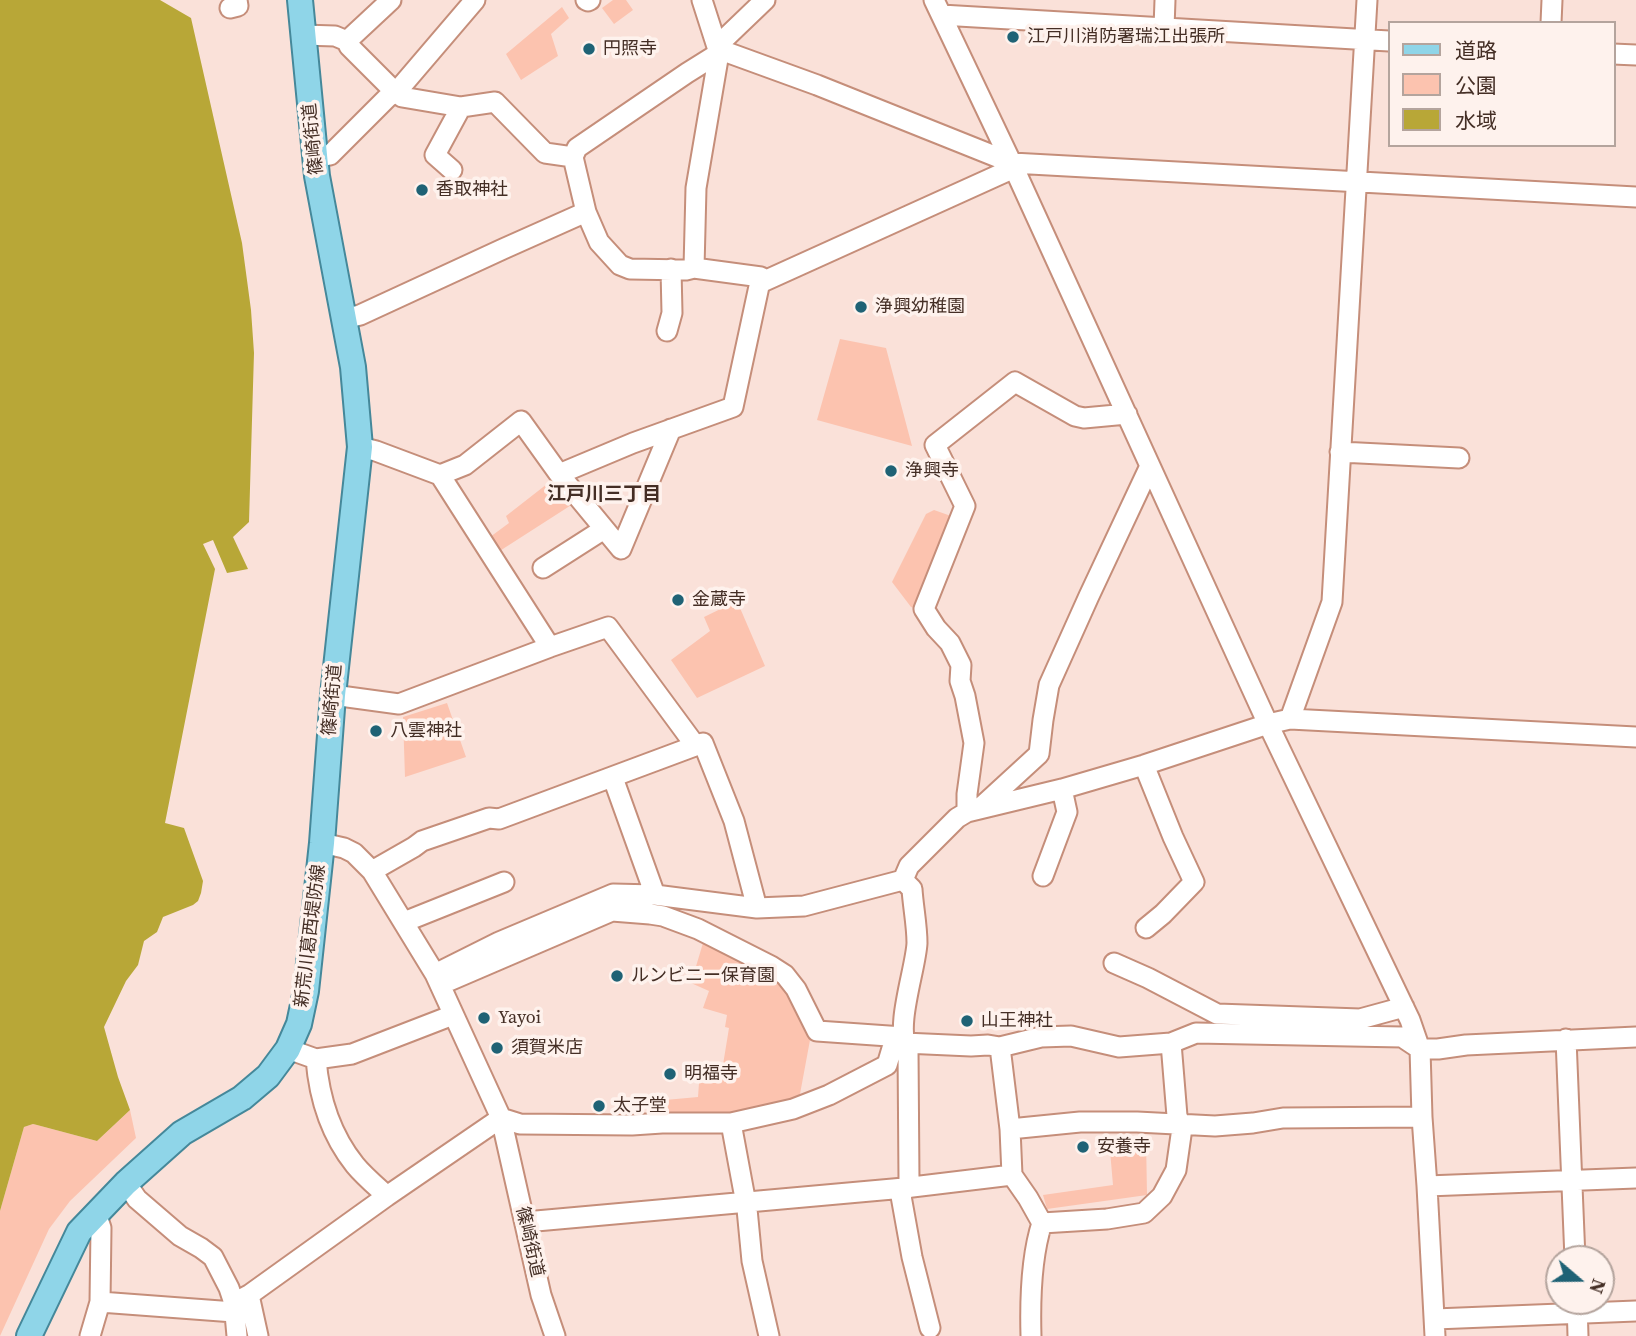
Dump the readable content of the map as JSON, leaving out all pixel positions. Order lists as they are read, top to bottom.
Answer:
{
  "streets": {
    "main road": ["篠崎街道", "新荒川葛西堤防線"]
  },
  "crossings": [
    ["篠崎街道", "新荒川葛西堤防線"]
  ],
  "districts": ["江戸川三丁目"],
  "places": [
    "江戸川消防署瑞江出張所",
    "円照寺",
    "香取神社",
    "浄興幼稚園",
    "浄興寺",
    "金蔵寺",
    "八雲神社",
    "ルンビニー保育園",
    "Yayoi",
    "山王神社",
    "須賀米店",
    "明福寺",
    "太子堂",
    "安養寺"
  ],
  "legend": ["道路", "公園", "水域"],
  "north": "right"
}
